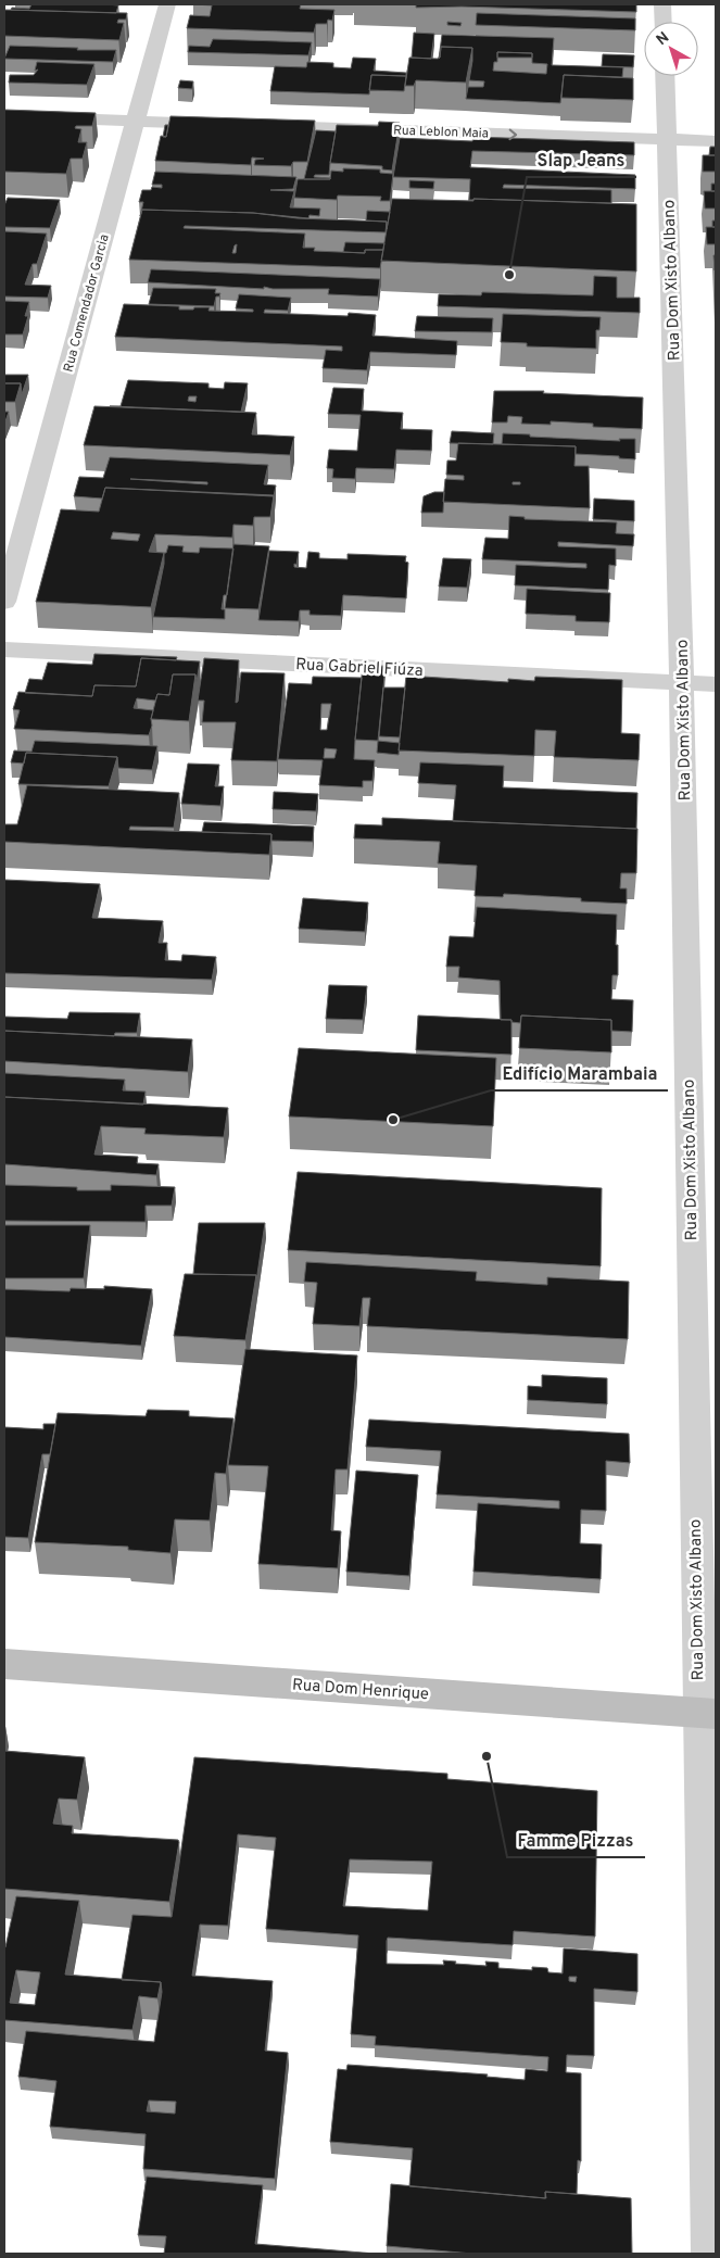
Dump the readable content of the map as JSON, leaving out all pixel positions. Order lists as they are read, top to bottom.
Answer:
{
  "streets": {
    "street": [
      "Rua Leblon Maia",
      "Rua Dom Xisto Albano",
      "Rua Comendador Garcia",
      "Rua Gabriel Fiúza",
      "Rua Dom Henrique"
    ]
  },
  "crossings": [
    ["Rua Leblon Maia", "Rua Dom Xisto Albano"],
    ["Rua Dom Xisto Albano", "Rua Gabriel Fiúza"],
    ["Rua Dom Xisto Albano", "Rua Dom Henrique"]
  ],
  "one_way": ["Rua Leblon Maia"],
  "places": ["Slap Jeans", "Edifício Marambaia", "Famme Pizzas"],
  "north": "top left"
}
